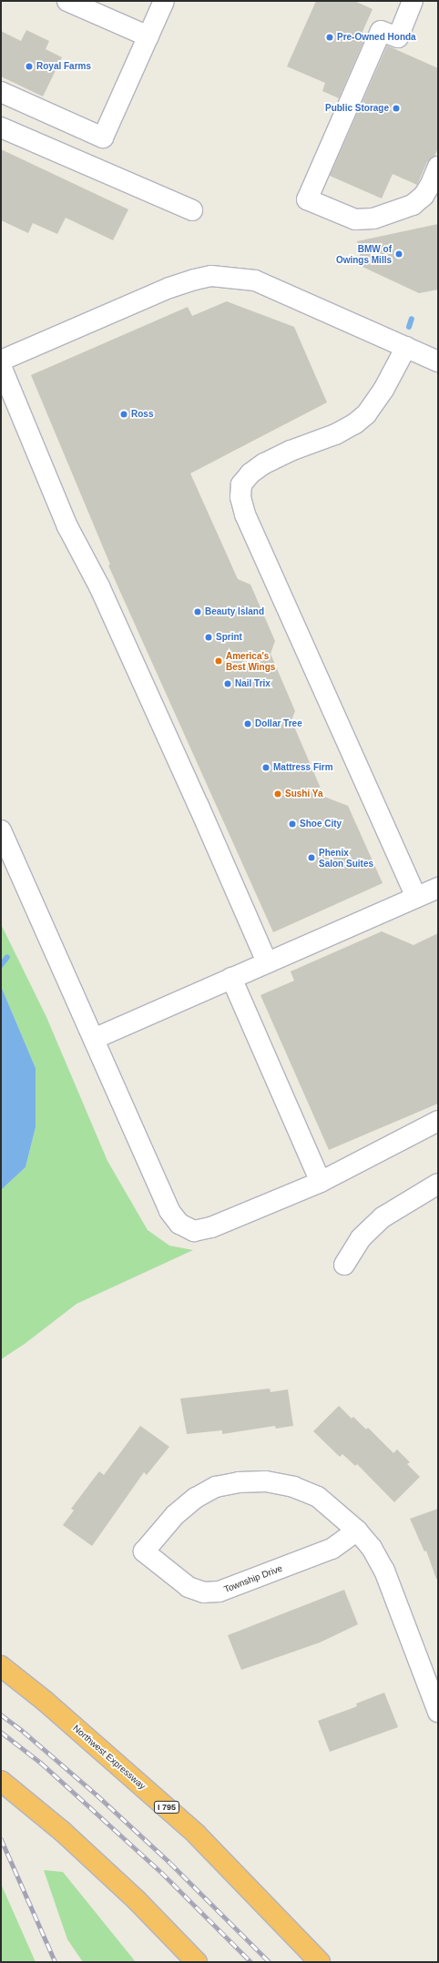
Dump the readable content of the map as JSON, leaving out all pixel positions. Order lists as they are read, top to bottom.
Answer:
{
  "streets": {
    "highway": ["Northwest Expressway", "I 795"],
    "street": ["Township Drive"]
  },
  "places": [
    "Pre-Owned Honda",
    "Royal Farms",
    "Public Storage",
    "BMW of Owings Mills",
    "Ross",
    "Beauty Island",
    "Sprint",
    "America's Best Wings",
    "Nail Trix",
    "Dollar Tree",
    "Mattress Firm",
    "Sushi Ya",
    "Shoe City",
    "Phenix Salon Suites"
  ]
}
